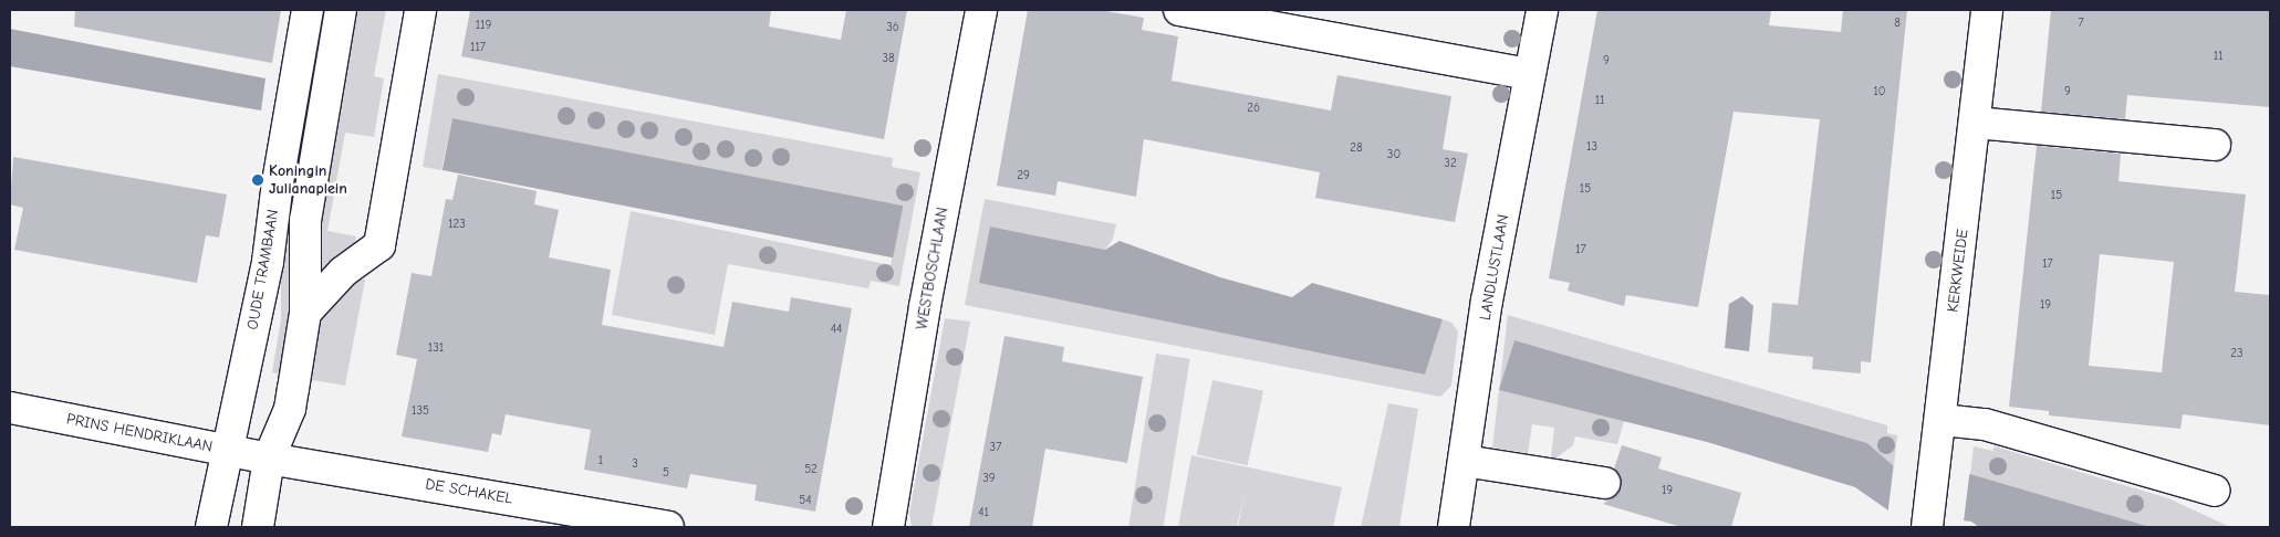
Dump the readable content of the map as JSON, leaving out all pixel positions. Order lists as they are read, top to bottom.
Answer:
{
  "streets": {
    "street": [
      "LANDLUSTLAAN",
      "WESTBOSCHLAAN",
      "OUDE TRAMBAAN",
      "KERKWEIDE",
      "PRINS HENDRIKLAAN",
      "DE SCHAKEL"
    ]
  },
  "crossings": [
    ["OUDE TRAMBAAN", "PRINS HENDRIKLAAN"],
    ["PRINS HENDRIKLAAN", "DE SCHAKEL"]
  ],
  "places": ["Koningin Julianaplein"],
  "house_numbers": [
    "8",
    "7",
    "119",
    "36",
    "117",
    "11",
    "38",
    "9",
    "10",
    "9",
    "11",
    "26",
    "13",
    "28",
    "30",
    "32",
    "29",
    "15",
    "15",
    "123",
    "17",
    "17",
    "19",
    "44",
    "131",
    "23",
    "135",
    "37",
    "1",
    "3",
    "52",
    "5",
    "39",
    "19",
    "54",
    "41"
  ]
}
